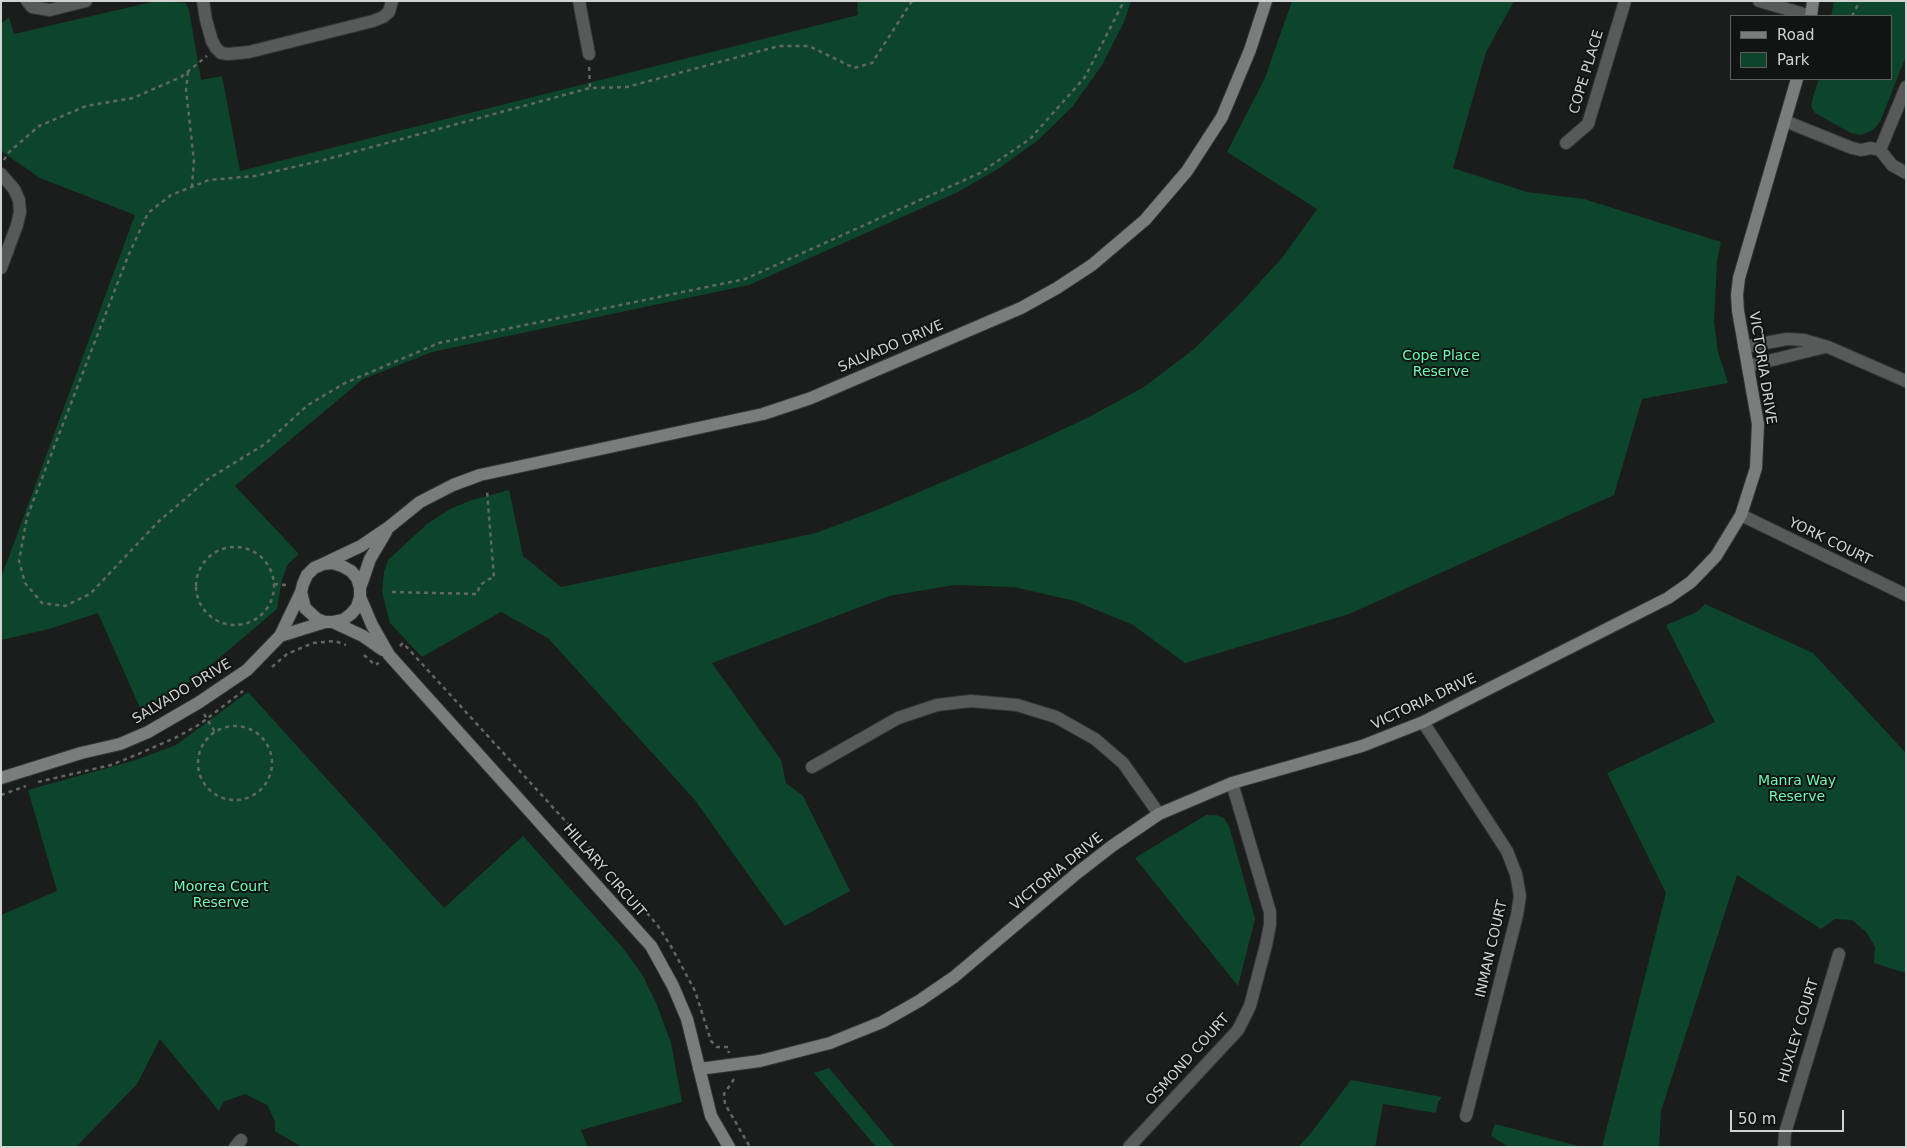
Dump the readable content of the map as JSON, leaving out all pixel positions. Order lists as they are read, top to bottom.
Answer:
{
  "streets": {
    "street": [
      "COPE PLACE",
      "SALVADO DRIVE",
      "VICTORIA DRIVE",
      "YORK COURT",
      "HILLARY CIRCUIT",
      "INMAN COURT",
      "HUXLEY COURT",
      "OSMOND COURT"
    ]
  },
  "crossings": [
    ["SALVADO DRIVE", "HILLARY CIRCUIT"],
    ["VICTORIA DRIVE", "YORK COURT"],
    ["VICTORIA DRIVE", "HILLARY CIRCUIT"],
    ["VICTORIA DRIVE", "INMAN COURT"],
    ["VICTORIA DRIVE", "OSMOND COURT"]
  ],
  "parks": ["Cope Place Reserve", "Manra Way Reserve", "Moorea Court Reserve"],
  "legend": ["Road", "Park"],
  "scale_bar": "50 m"
}
